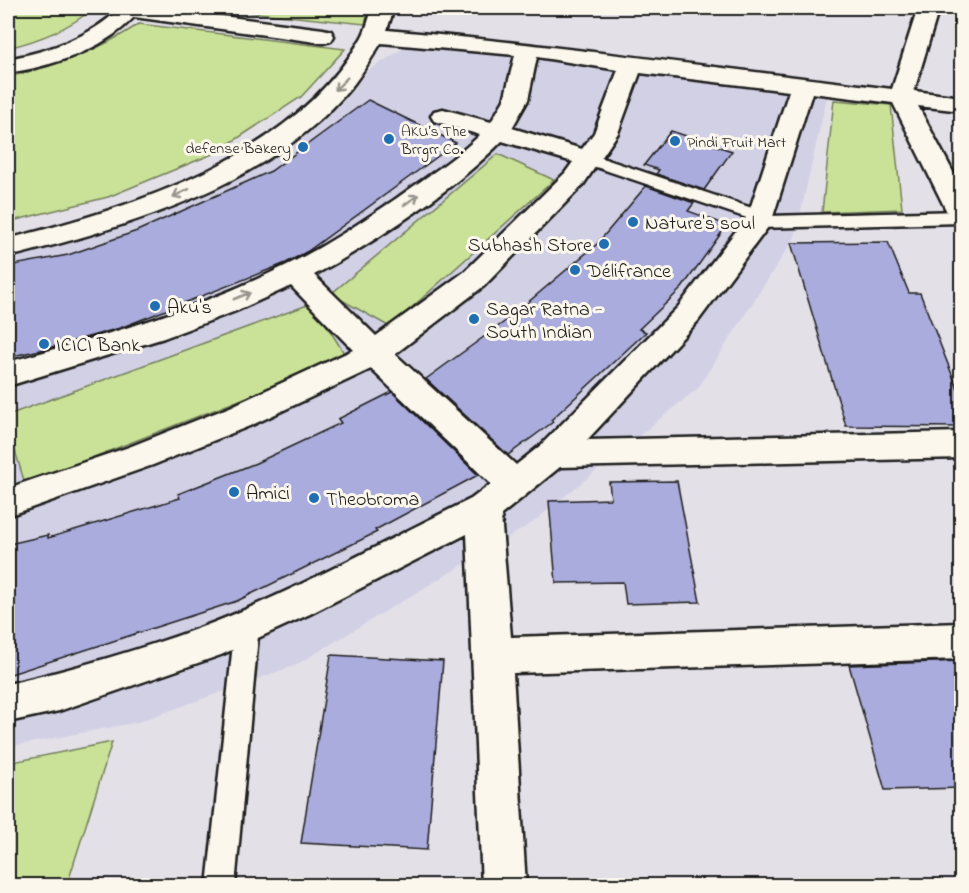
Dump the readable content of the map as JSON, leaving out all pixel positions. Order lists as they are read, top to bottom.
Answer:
{
  "places": [
    "AKU’s The Brrgrr Co.",
    "Pindi Fruit Mart",
    "defense Bakery",
    "Nature's soul",
    "Subhash Store",
    "Délifrance",
    "Aku's",
    "Sagar Ratna - South Indian",
    "ICICI Bank",
    "Amici",
    "Theobroma"
  ]
}
